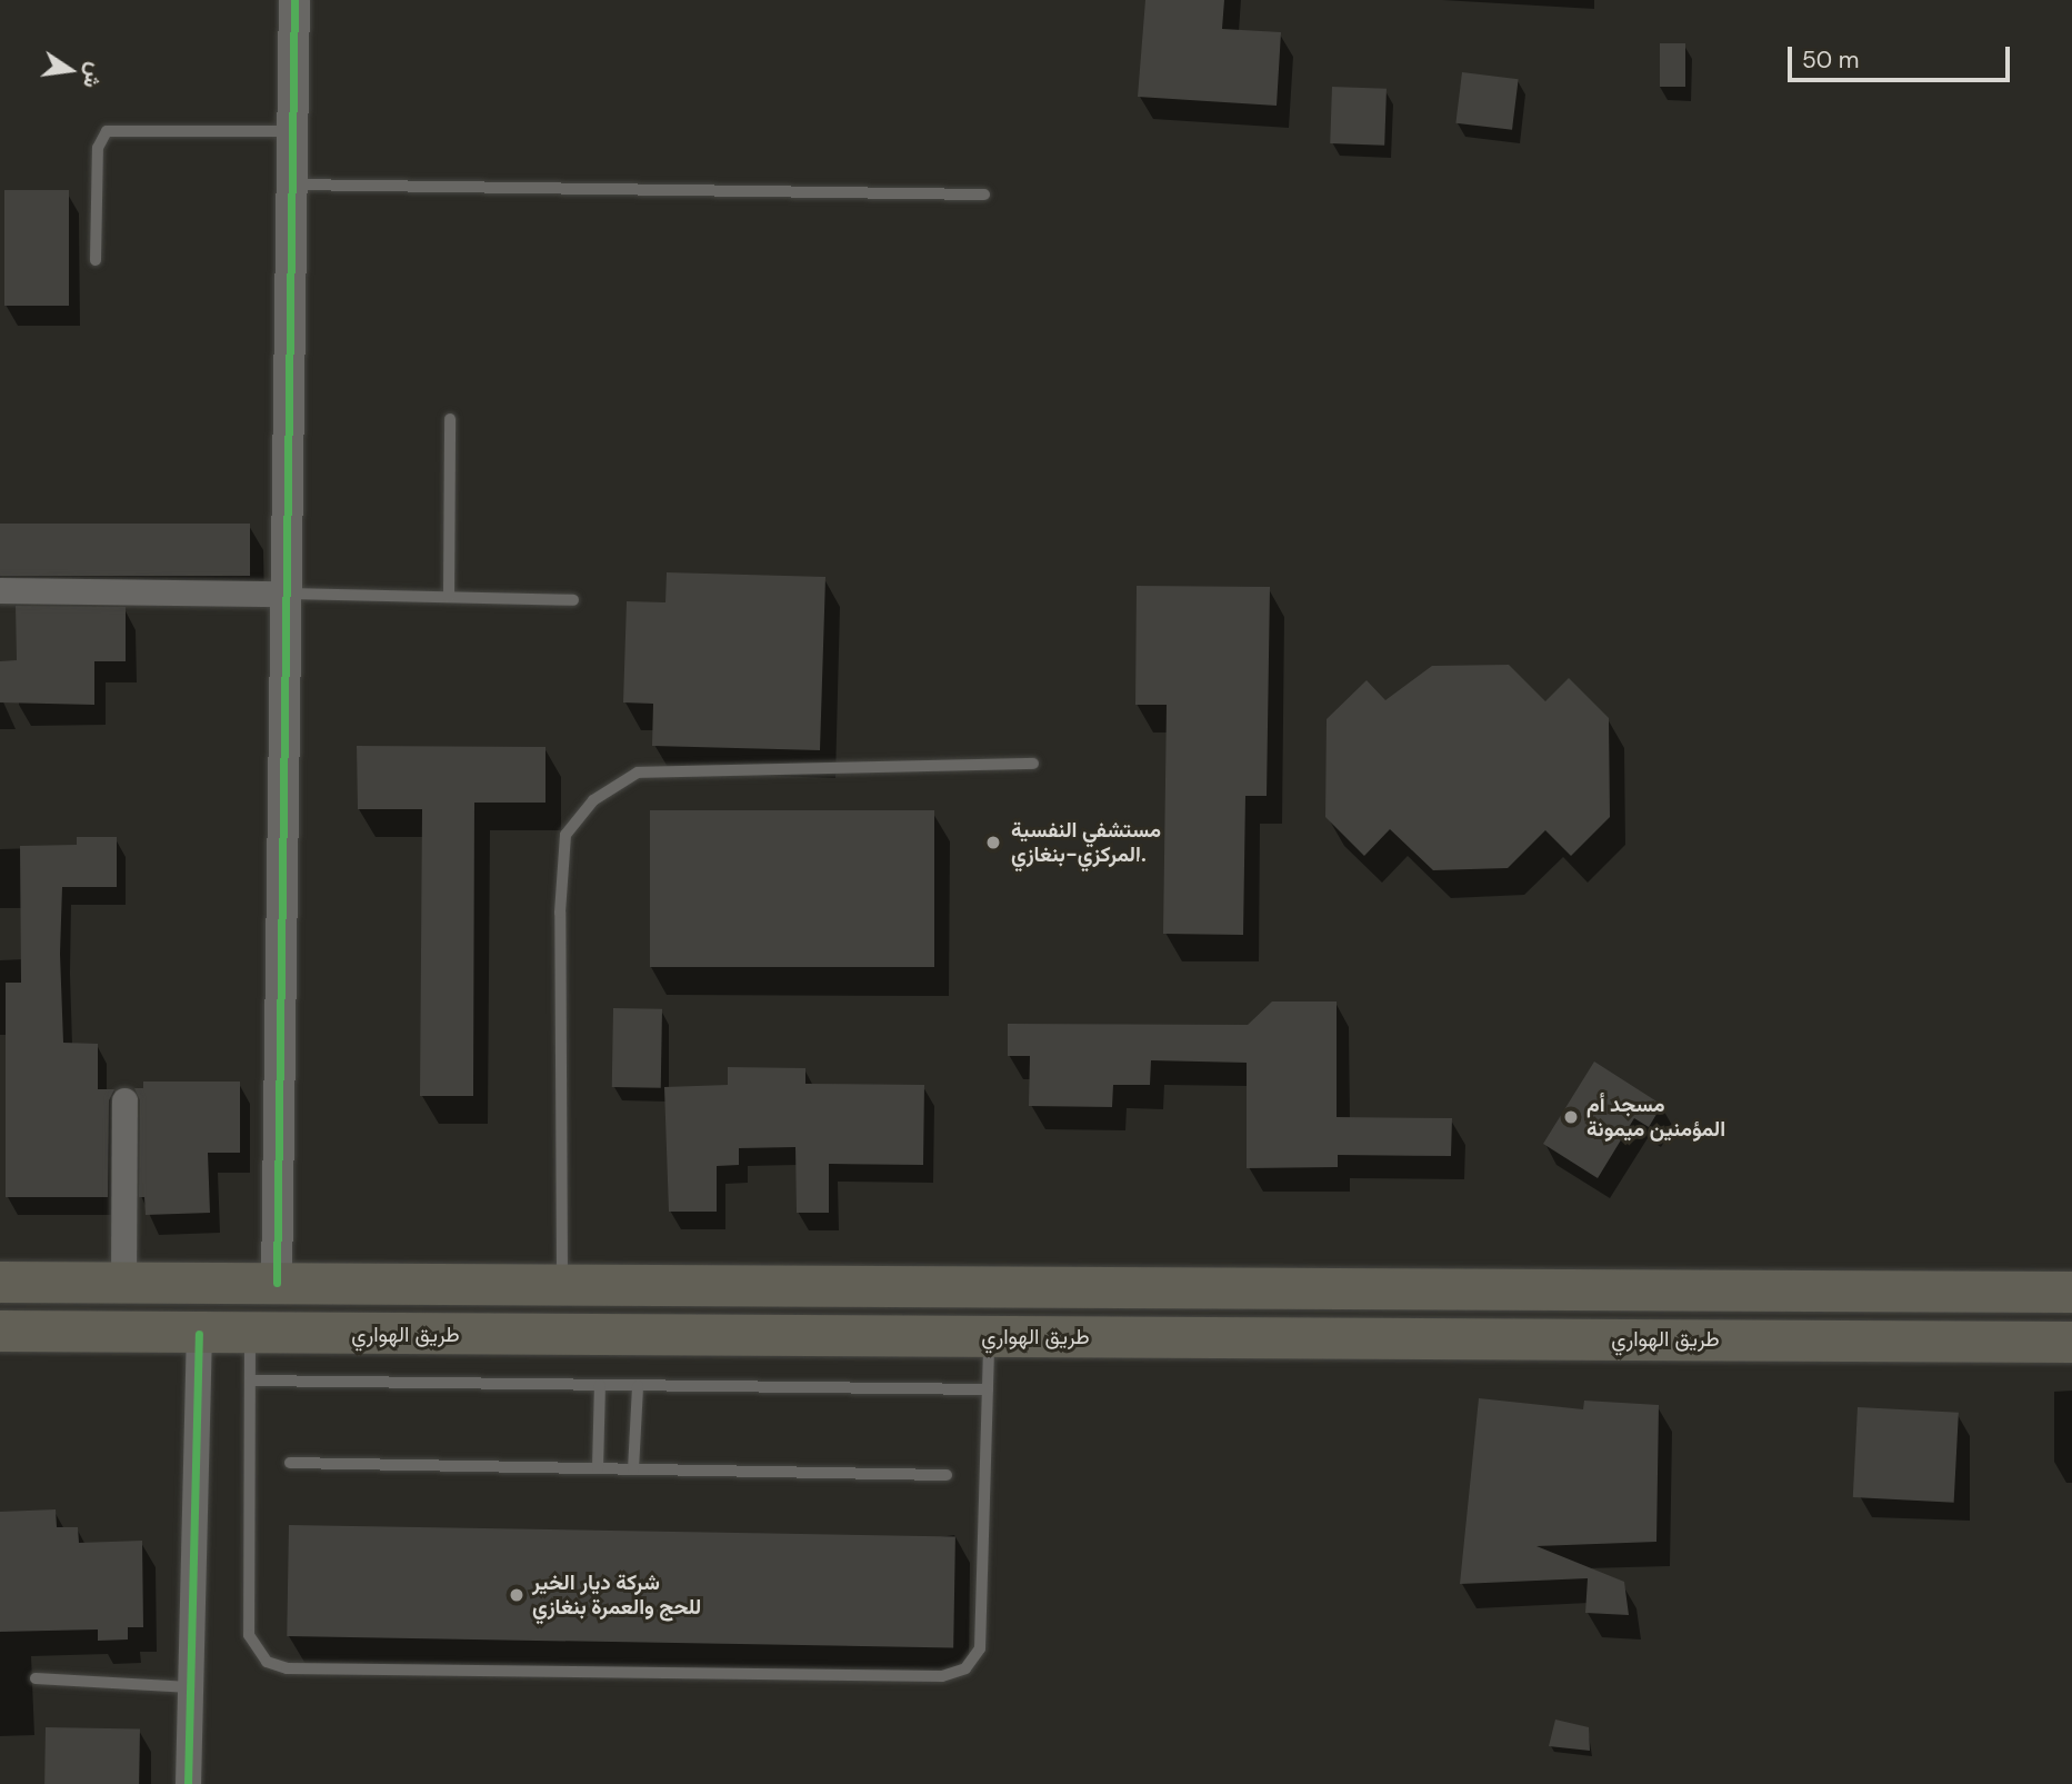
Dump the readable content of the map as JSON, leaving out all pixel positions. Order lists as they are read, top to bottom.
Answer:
{
  "streets": {
    "highway": ["طريق الهواري"]
  },
  "places": ["مستشفي النفسية المركزي-بنغازي.", "مسجد أم المؤمنين ميمونة", "شركة ديار الخير للحج والعمرة بنغازي"],
  "scale_bar": "50 m",
  "north": "right"
}
